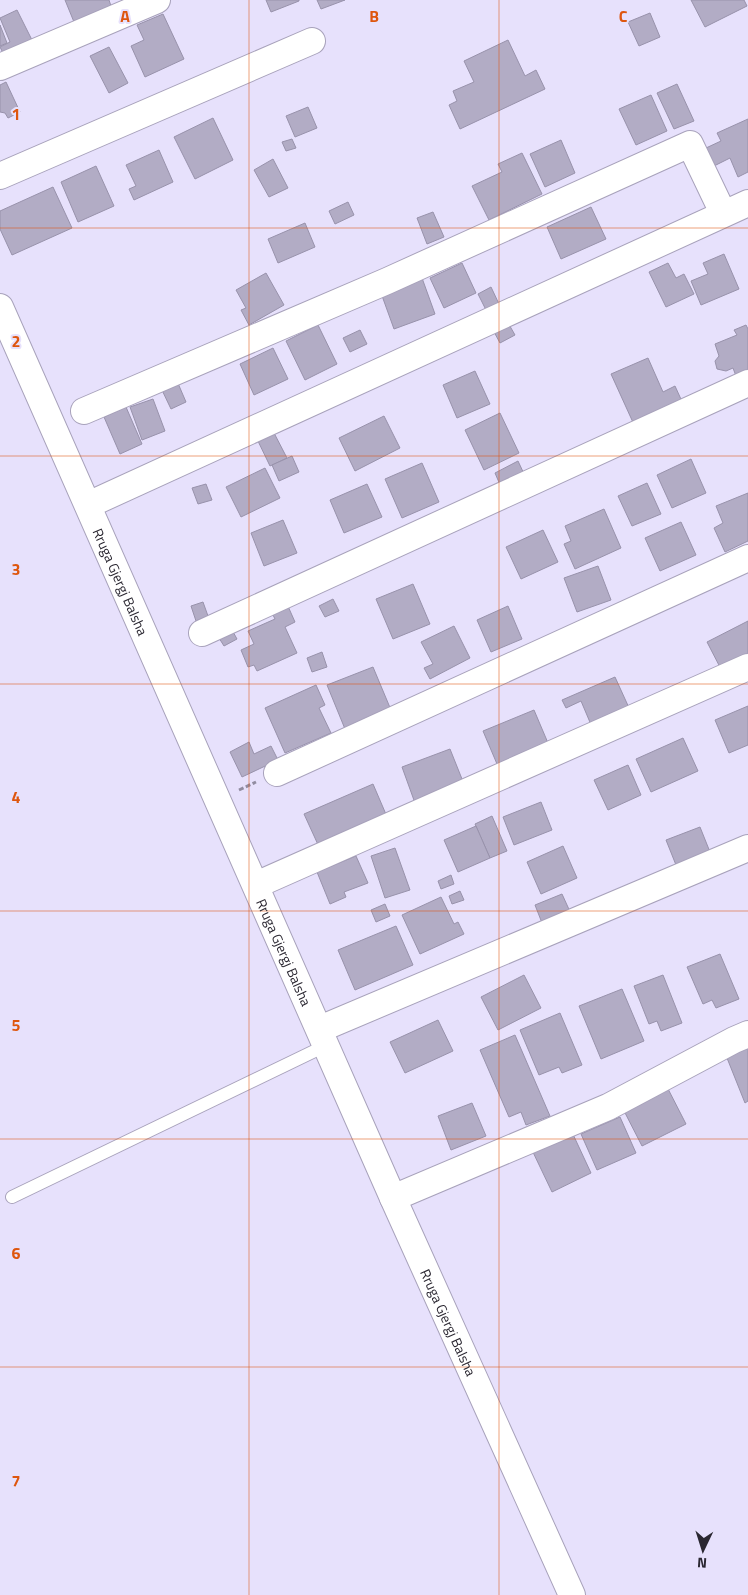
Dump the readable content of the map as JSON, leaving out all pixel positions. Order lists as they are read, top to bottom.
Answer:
{
  "streets": {
    "street": ["Rruga Gjergj Balsha"]
  },
  "north": "bottom",
  "grid": {
    "columns": ["A", "B", "C"],
    "rows": [
      "1",
      "2",
      "3",
      "4",
      "5",
      "6",
      "7"
    ]
  }
}
